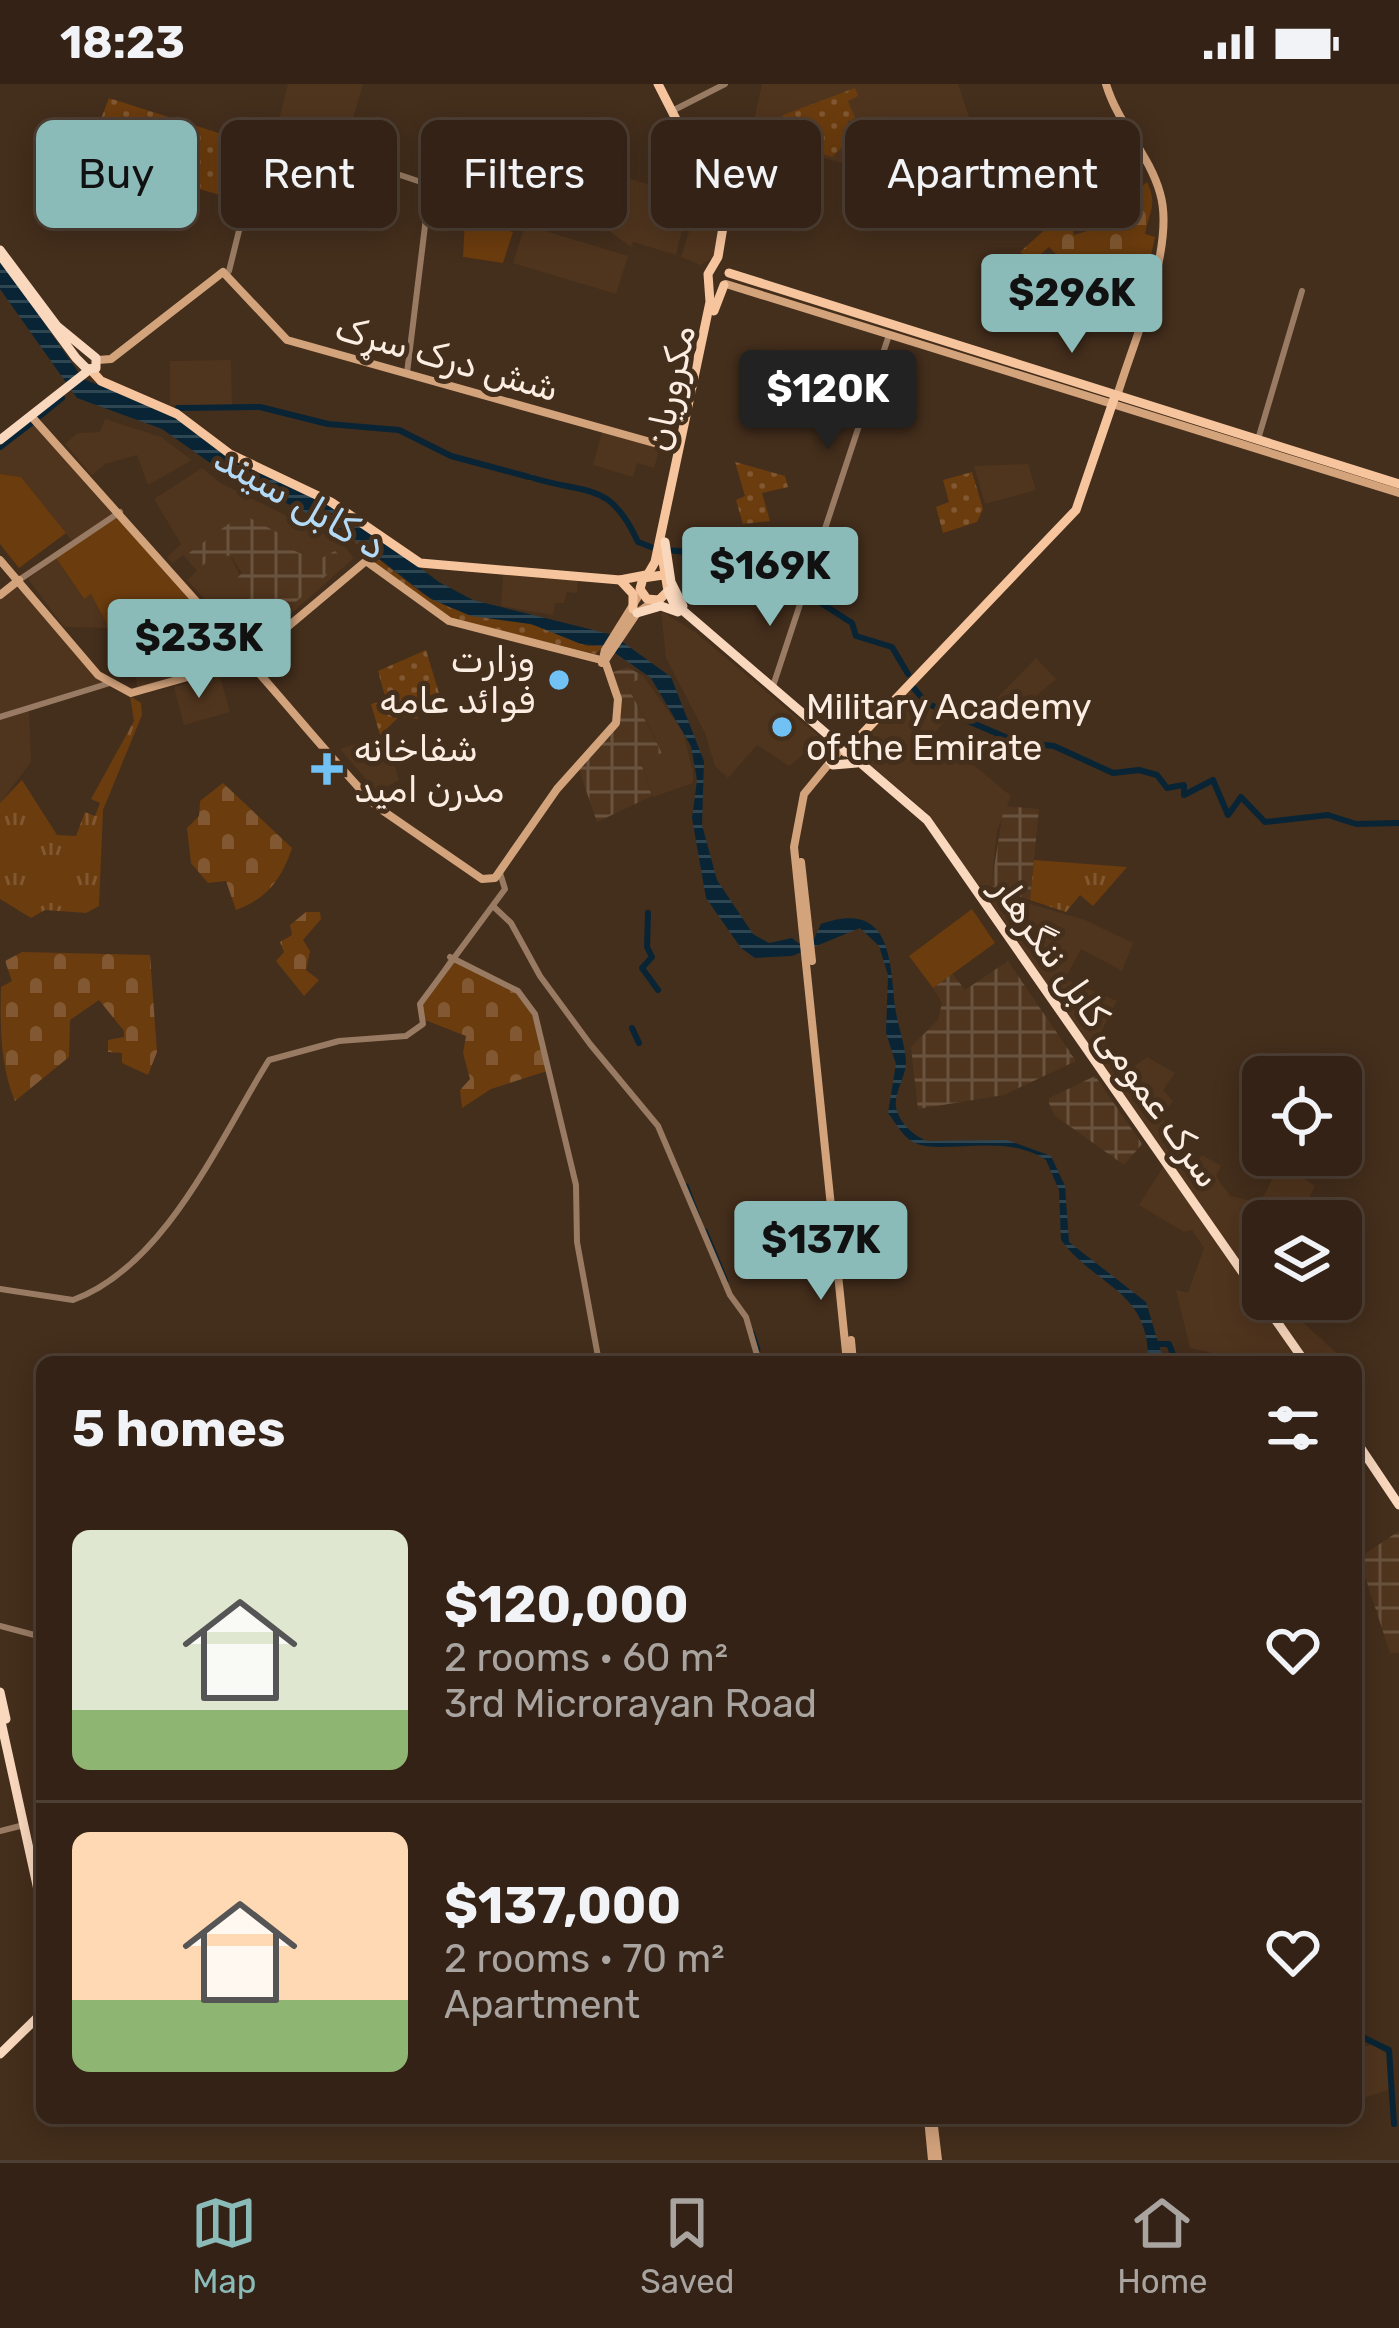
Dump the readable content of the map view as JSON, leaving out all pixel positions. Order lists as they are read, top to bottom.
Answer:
{
  "streets": {
    "highway": ["سرک عمومی کابل ننگرهار"],
    "main road": ["شش درک سړک", "مکروریان"]
  },
  "water": ["د کابل سيند"],
  "places": {
    "other": ["وزارت فوائد عامه", "Military Academy of the Emirate"],
    "health": ["شفاخانه مدرن امید"]
  },
  "page": {
    "status": "18:23",
    "chip": [
      "Buy",
      "Rent",
      "Filters",
      "New",
      "Apartment"
    ],
    "price": [
      "$296K",
      "$120K",
      "$169K",
      "$233K",
      "$137K"
    ],
    "heading": "5 homes",
    "list": [
      {
        "name": "$120,000",
        "note": "2 rooms · 60 m² · 3rd Microrayan Road"
      },
      {
        "name": "$137,000",
        "note": "2 rooms · 70 m² · Apartment"
      }
    ],
    "tabs": ["Map", "Saved", "Home"]
  }
}
